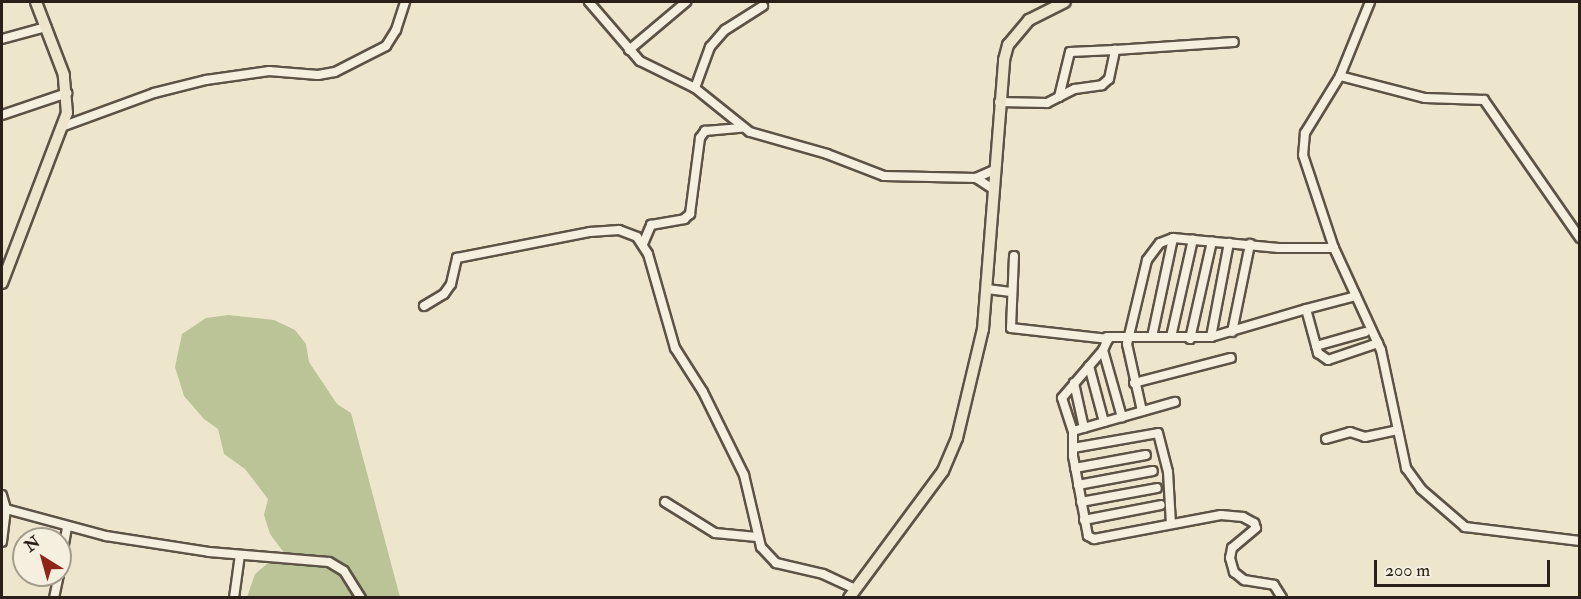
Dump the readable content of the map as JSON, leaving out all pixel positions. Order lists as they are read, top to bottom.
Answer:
{
  "scale_bar": "200 m",
  "north": "top left"
}
